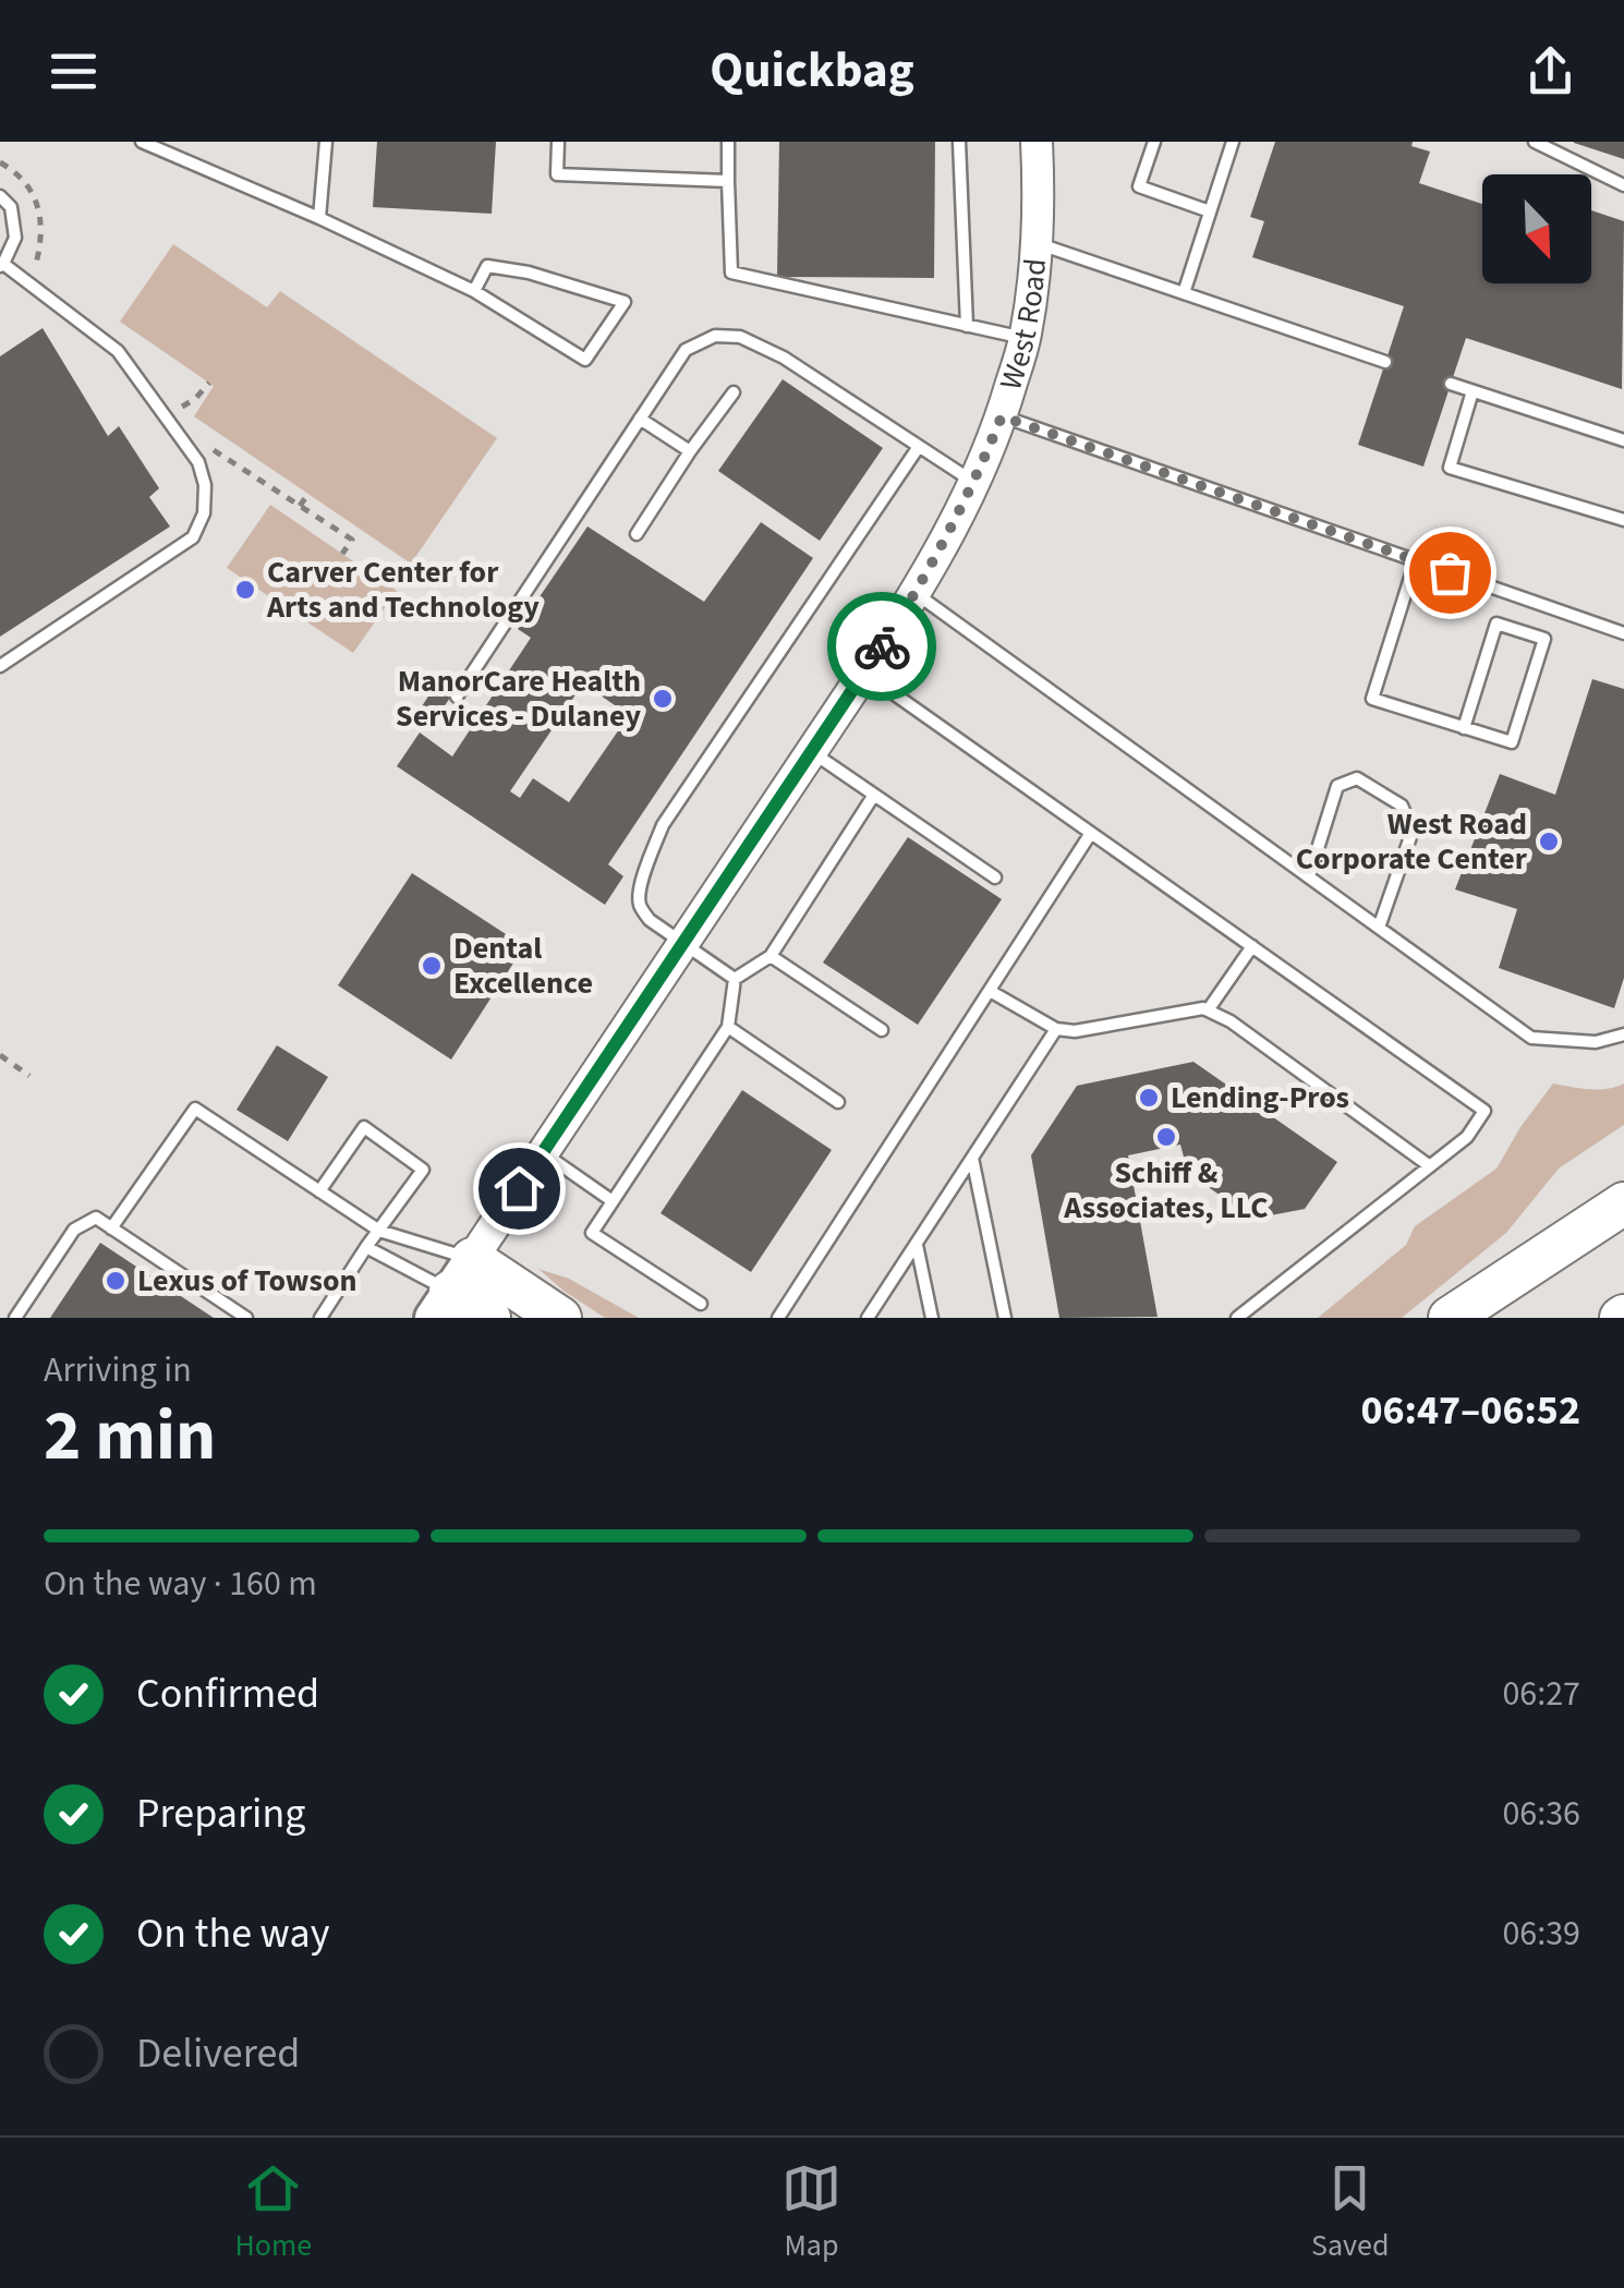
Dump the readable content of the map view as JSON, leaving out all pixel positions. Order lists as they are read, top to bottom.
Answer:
{
  "streets": {
    "street": ["West Road"]
  },
  "places": [
    "Carver Center for Arts and Technology",
    "ManorCare Health Services - Dulaney",
    "West Road Corporate Center",
    "Dental Excellence",
    "Lending-Pros",
    "Schiff & Associates, LLC",
    "Lexus of Towson"
  ],
  "north": "bottom right",
  "page": {
    "header": "Quickbag",
    "heading": ["2 min", "Arriving in", "06:47–06:52"],
    "bar": "On the way · 160 m",
    "list": [
      ["Confirmed", "06:27"],
      ["Preparing", "06:36"],
      ["On the way", "06:39"],
      "Delivered"
    ],
    "tabs": ["Home", "Map", "Saved"]
  }
}
